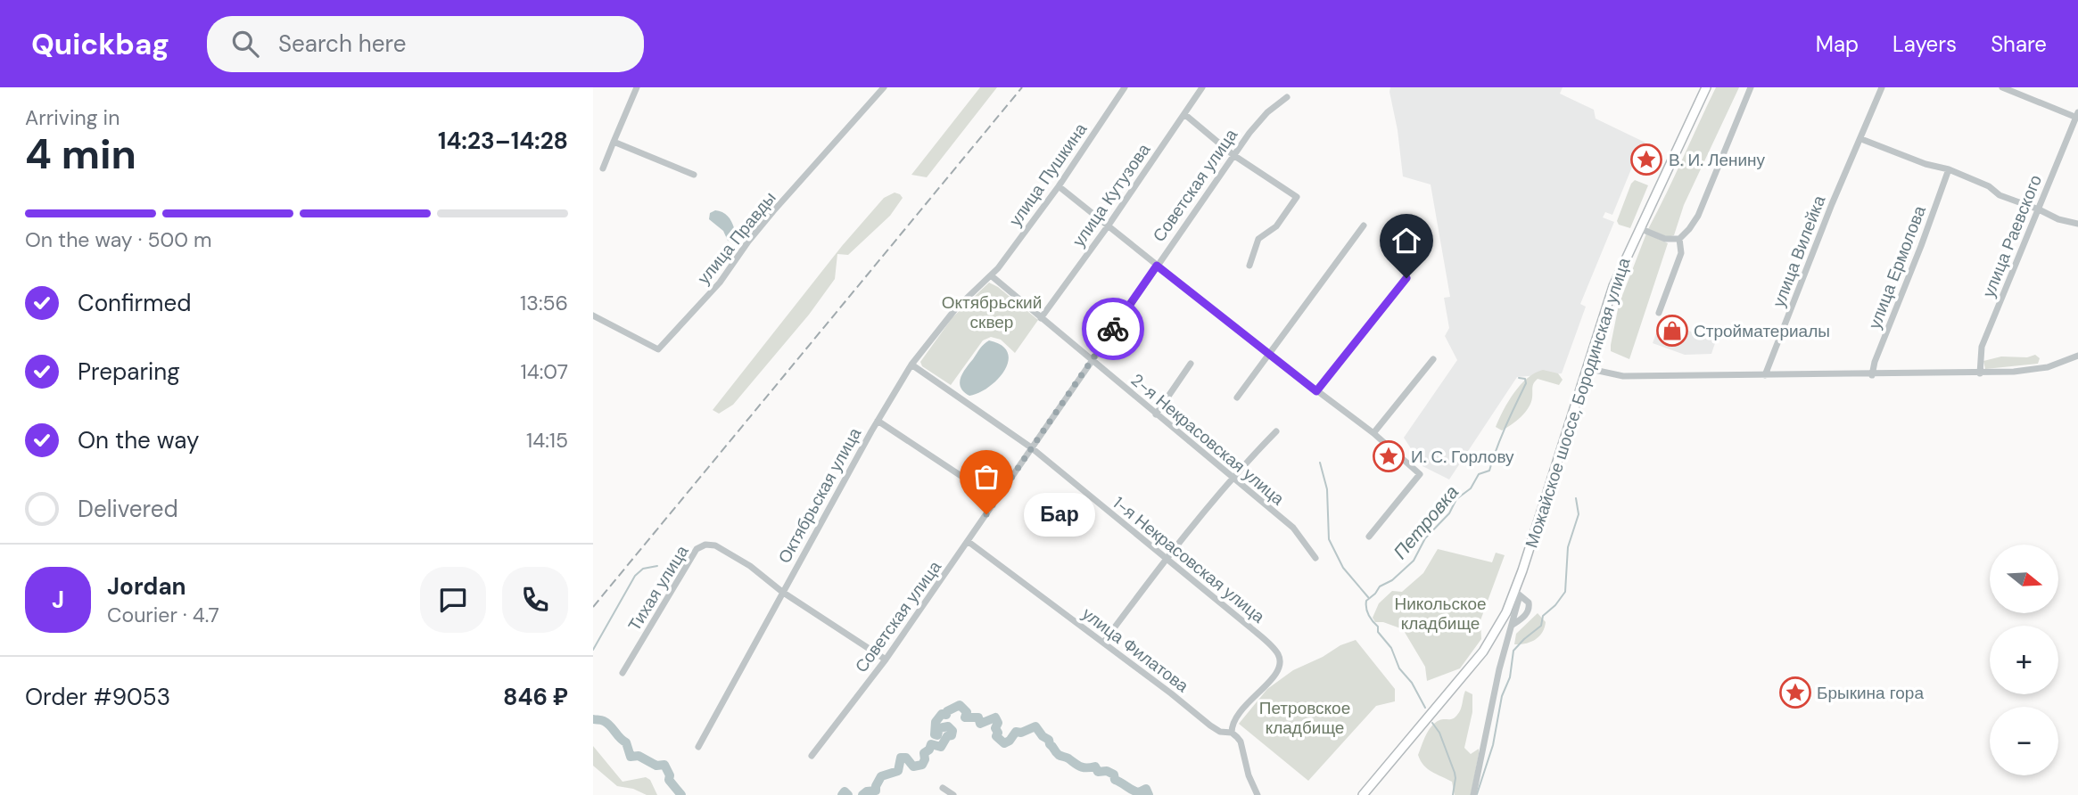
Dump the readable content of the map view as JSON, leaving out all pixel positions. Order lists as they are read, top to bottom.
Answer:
{
  "streets": {
    "main road": ["Можайское шоссе, Бородинская улица"],
    "street": [
      "улица Пушкина",
      "Советская улица",
      "улица Кутузова",
      "улица Раевского",
      "улица Правды",
      "улица Вилейка",
      "улица Ермолова",
      "2-я Некрасовская улица",
      "Октябрьская улица",
      "1-я Некрасовская улица",
      "Тихая улица",
      "улица Филатова"
    ]
  },
  "crossings": [
    ["улица Пушкина", "2-я Некрасовская улица"],
    ["улица Пушкина", "Октябрьская улица"],
    ["Советская улица", "2-я Некрасовская улица"],
    ["Советская улица", "1-я Некрасовская улица"],
    ["Советская улица", "Тихая улица"],
    ["Советская улица", "улица Филатова"],
    ["улица Кутузова", "2-я Некрасовская улица"],
    ["2-я Некрасовская улица", "Октябрьская улица"],
    ["Октябрьская улица", "1-я Некрасовская улица"],
    ["Октябрьская улица", "Тихая улица"],
    ["1-я Некрасовская улица", "улица Филатова"]
  ],
  "water": ["Петровка"],
  "parks": ["Октябрьский сквер", "Никольское кладбище", "Петровское кладбище"],
  "places": {
    "place": ["В. И. Ленину", "И. С. Горлову", "Брыкина гора"],
    "shop": ["Стройматериалы"],
    "other": ["Бар"]
  },
  "north": "right",
  "page": {
    "header": "Quickbag",
    "search": "Search here",
    "nav": ["Map", "Layers", "Share"],
    "heading": ["4 min", "Arriving in", "14:23–14:28"],
    "panel": [
      "Jordan",
      "Courier · 4.7",
      "Order #9053",
      "846 ₽"
    ],
    "bar": "On the way · 500 m",
    "list": [
      ["Confirmed", "13:56"],
      ["Preparing", "14:07"],
      ["On the way", "14:15"],
      "Delivered"
    ],
    "bubble": "Бар",
    "map_buttons": ["+", "−"],
    "round": "J"
  }
}
